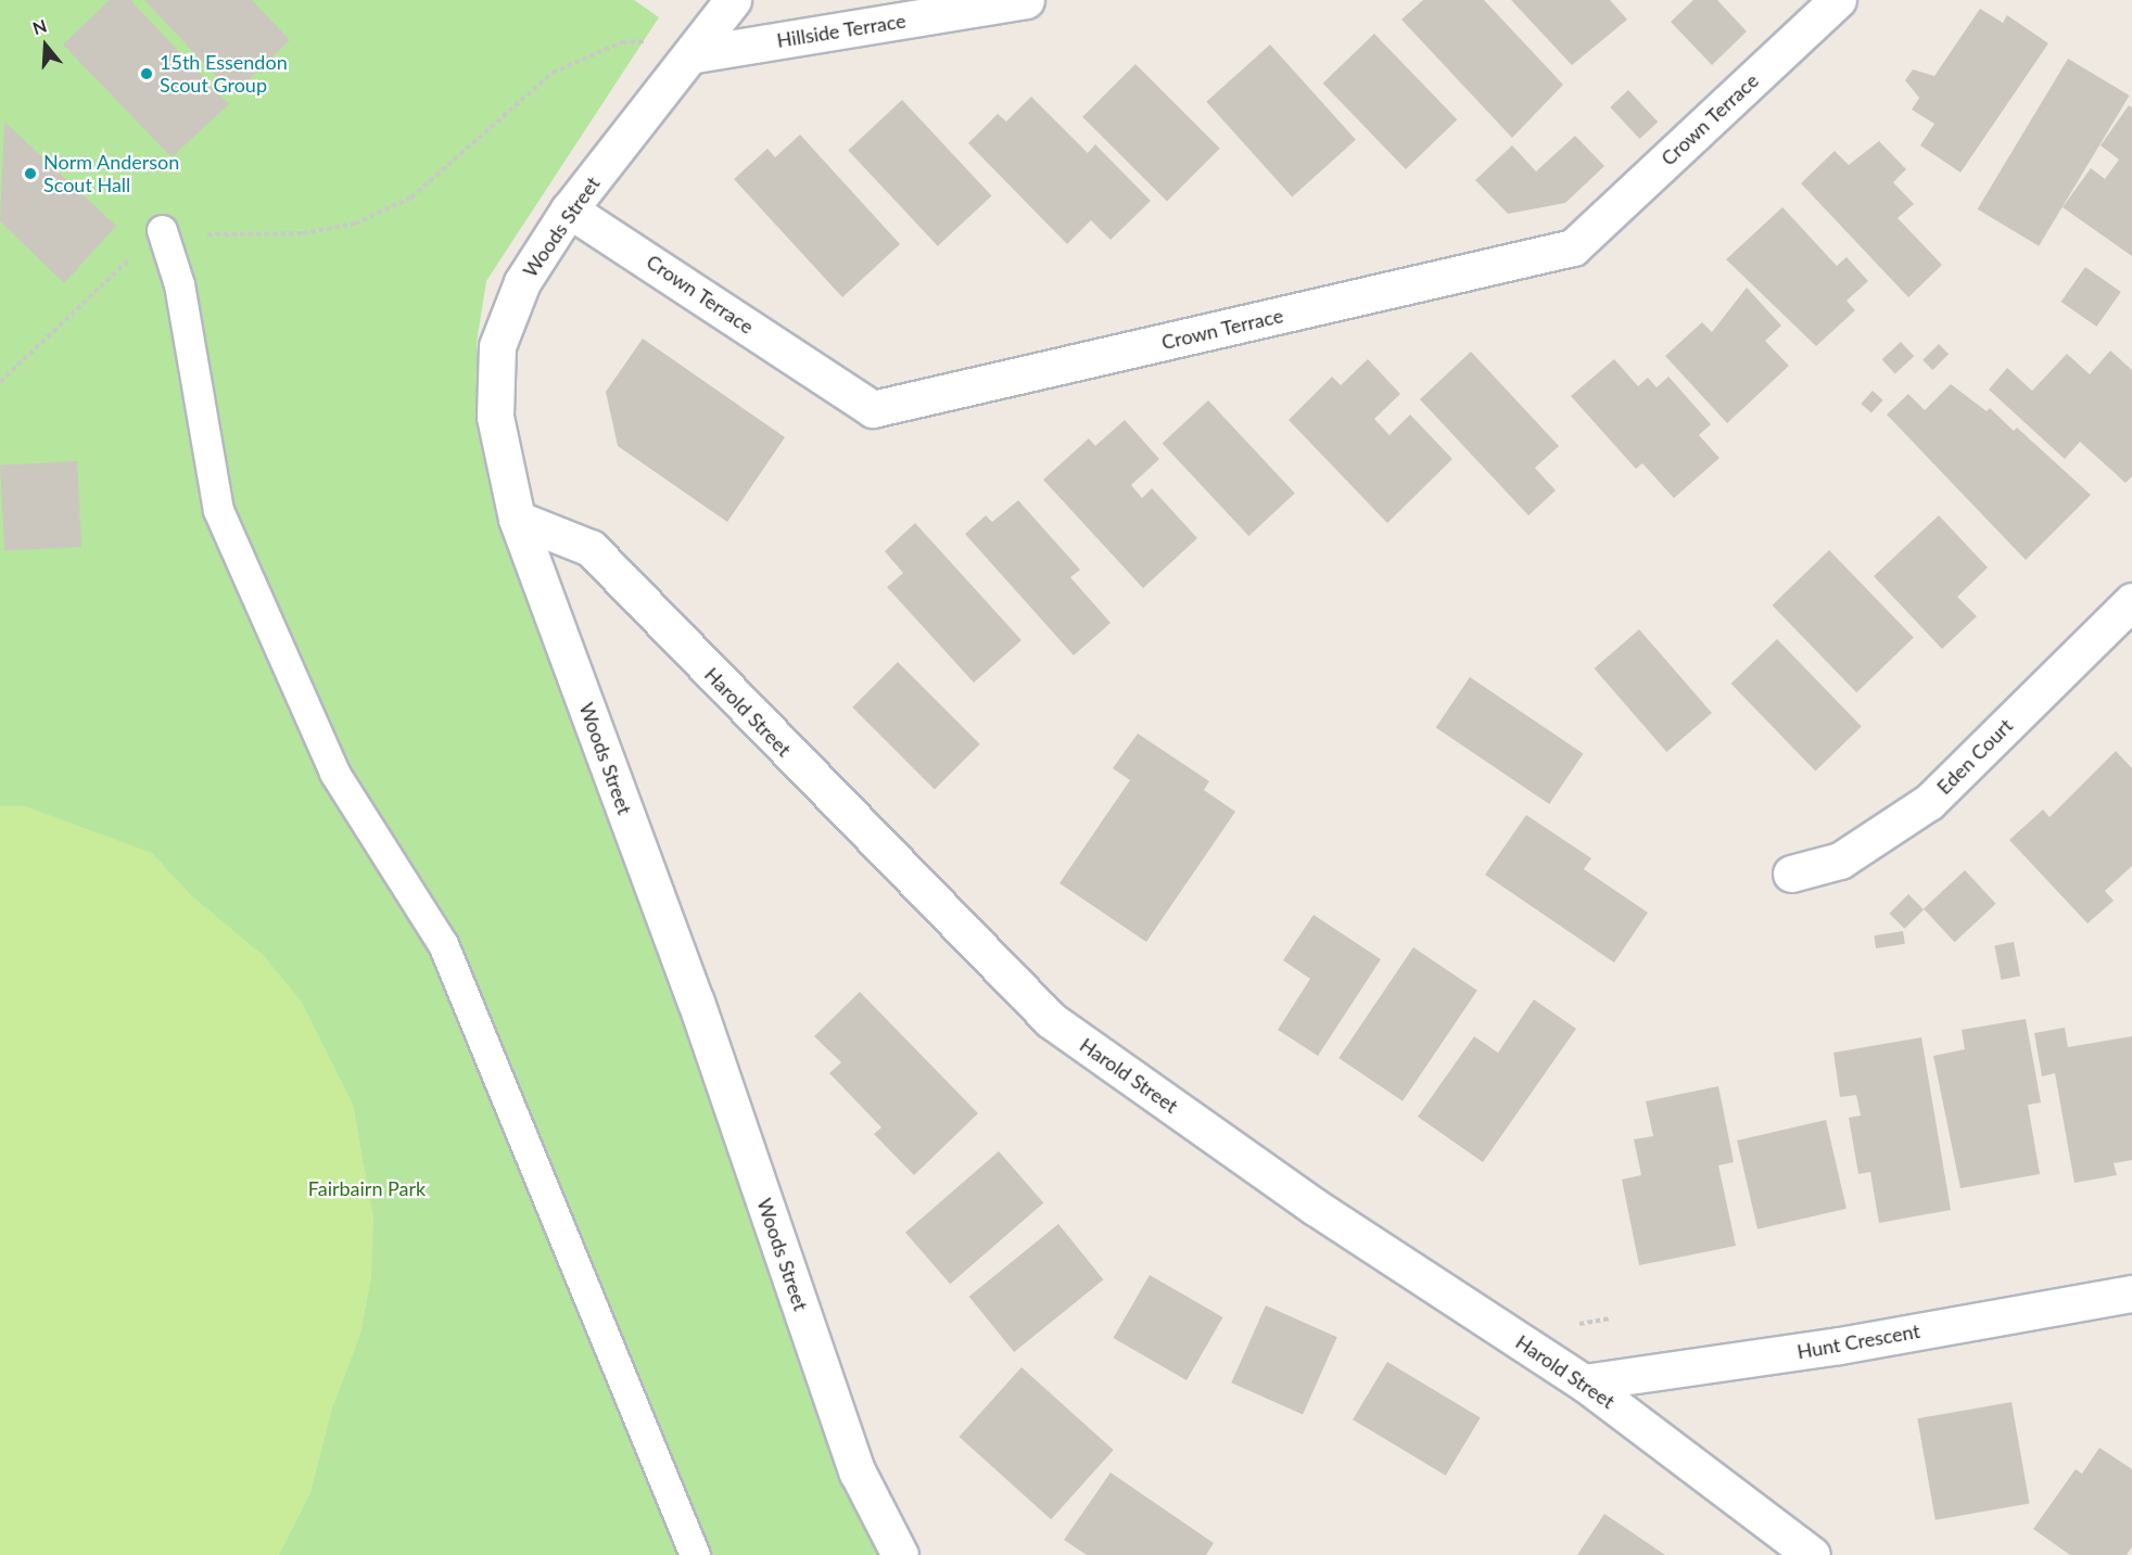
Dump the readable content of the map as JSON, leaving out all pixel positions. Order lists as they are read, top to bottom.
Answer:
{
  "streets": {
    "street": [
      "Hillside Terrace",
      "Crown Terrace",
      "Woods Street",
      "Harold Street",
      "Eden Court",
      "Hunt Crescent"
    ]
  },
  "crossings": [
    ["Hillside Terrace", "Woods Street"],
    ["Crown Terrace", "Woods Street"],
    ["Woods Street", "Harold Street"],
    ["Harold Street", "Hunt Crescent"]
  ],
  "parks": ["Fairbairn Park"],
  "places": ["15th Essendon Scout Group", "Norm Anderson Scout Hall"],
  "north": "top"
}
